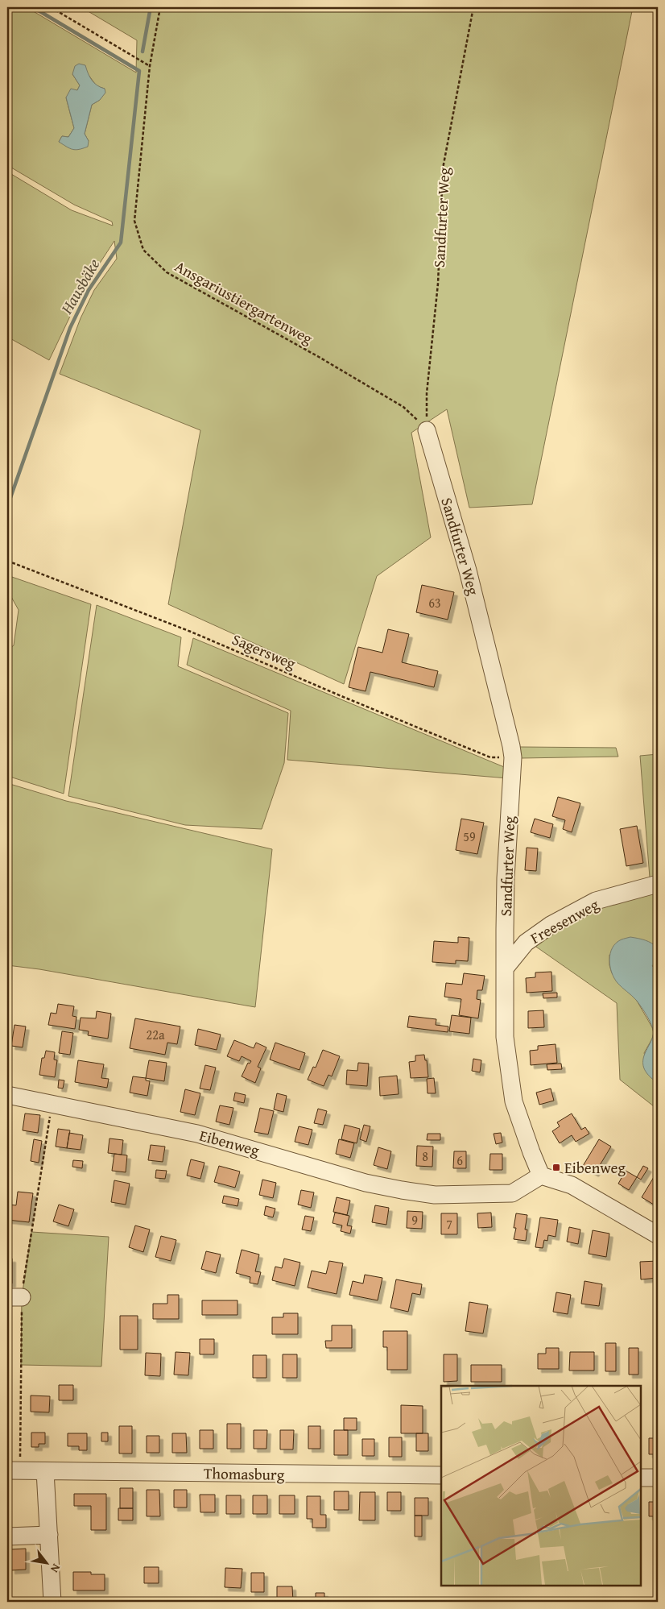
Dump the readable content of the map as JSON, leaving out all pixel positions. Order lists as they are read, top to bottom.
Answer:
{
  "streets": {
    "street": [
      "Sandfurter Weg",
      "Freesenweg",
      "Eibenweg",
      "Thomasburg"
    ],
    "path": ["Ansgariustiergartenweg", "Sagersweg"]
  },
  "crossings": [
    ["Sandfurter Weg", "Ansgariustiergartenweg"],
    ["Sandfurter Weg", "Sagersweg"],
    ["Sandfurter Weg", "Freesenweg"],
    ["Sandfurter Weg", "Eibenweg"]
  ],
  "water": ["Hausbäke"],
  "places": {
    "transit": ["Eibenweg"]
  },
  "house_numbers": [
    "63",
    "59",
    "22a",
    "8",
    "6",
    "9",
    "7"
  ],
  "north": "bottom right"
}
